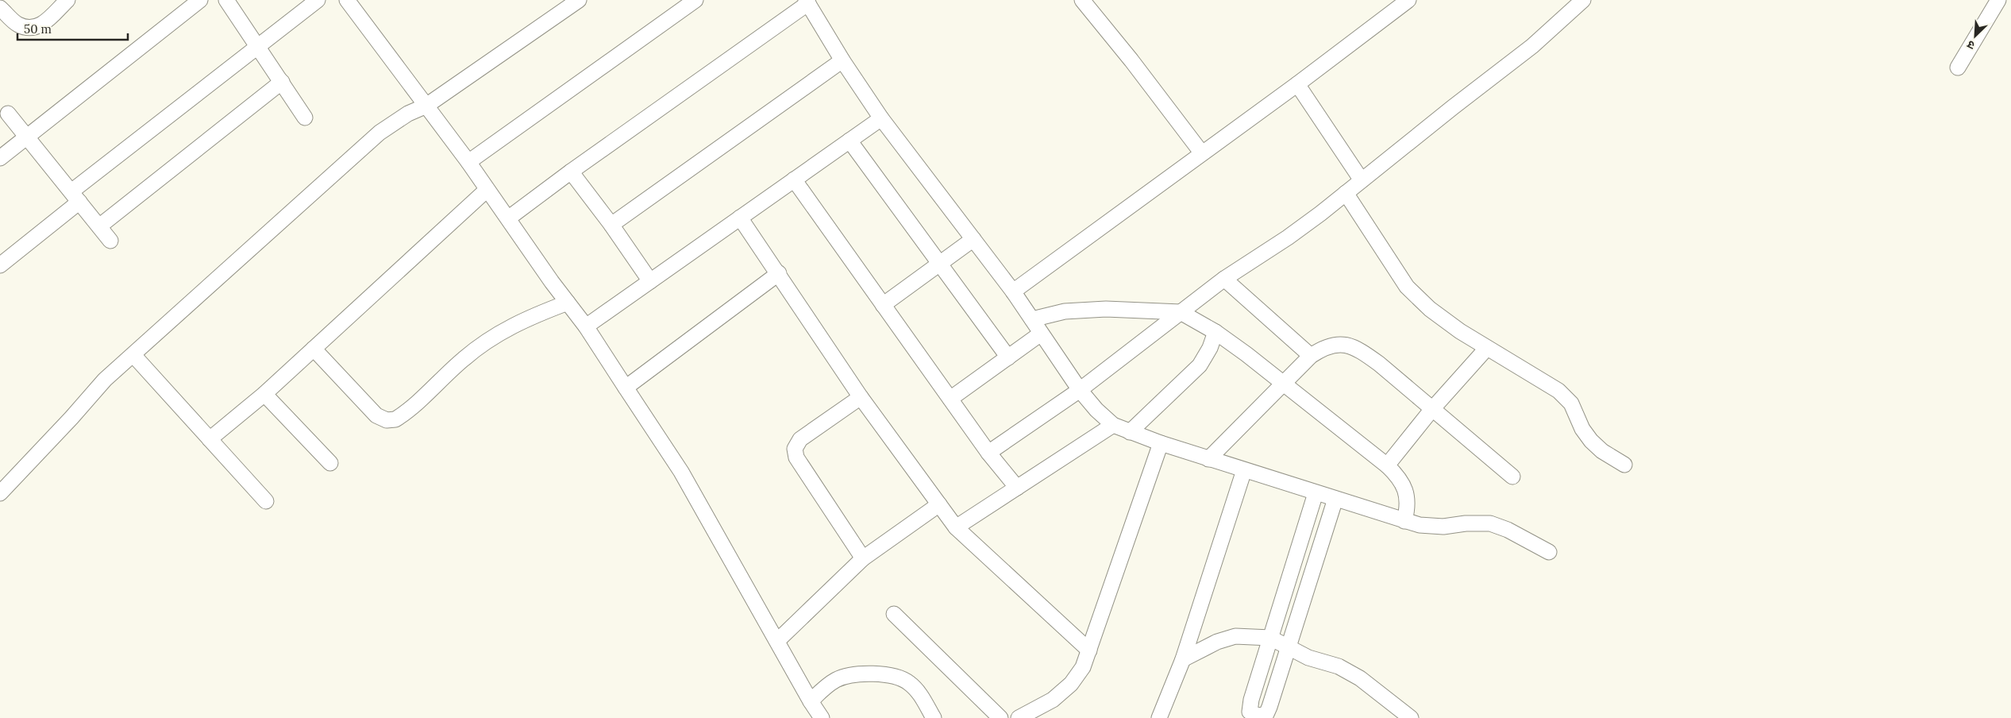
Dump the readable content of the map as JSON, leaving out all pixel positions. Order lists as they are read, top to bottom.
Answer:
{
  "scale_bar": "50 m",
  "north": "bottom left"
}
